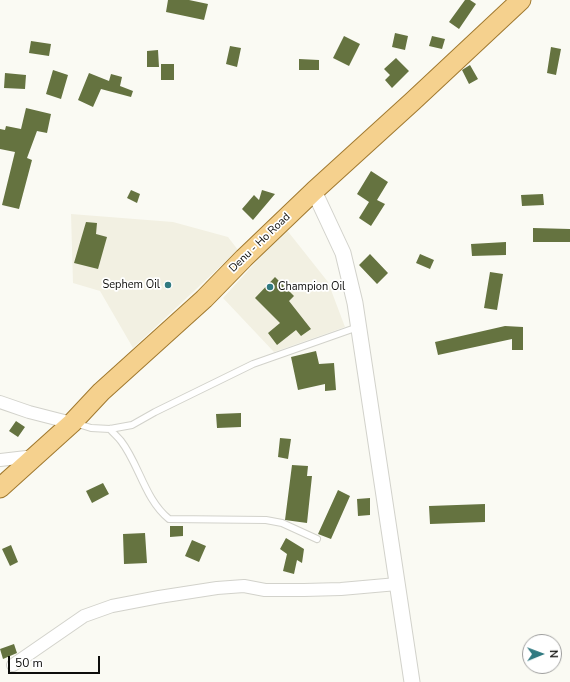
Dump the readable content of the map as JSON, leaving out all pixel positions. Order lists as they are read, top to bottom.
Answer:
{
  "streets": {
    "main road": ["Denu - Ho Road"]
  },
  "places": ["Sephem Oil", "Champion Oil"],
  "scale_bar": "50 m",
  "north": "right"
}
